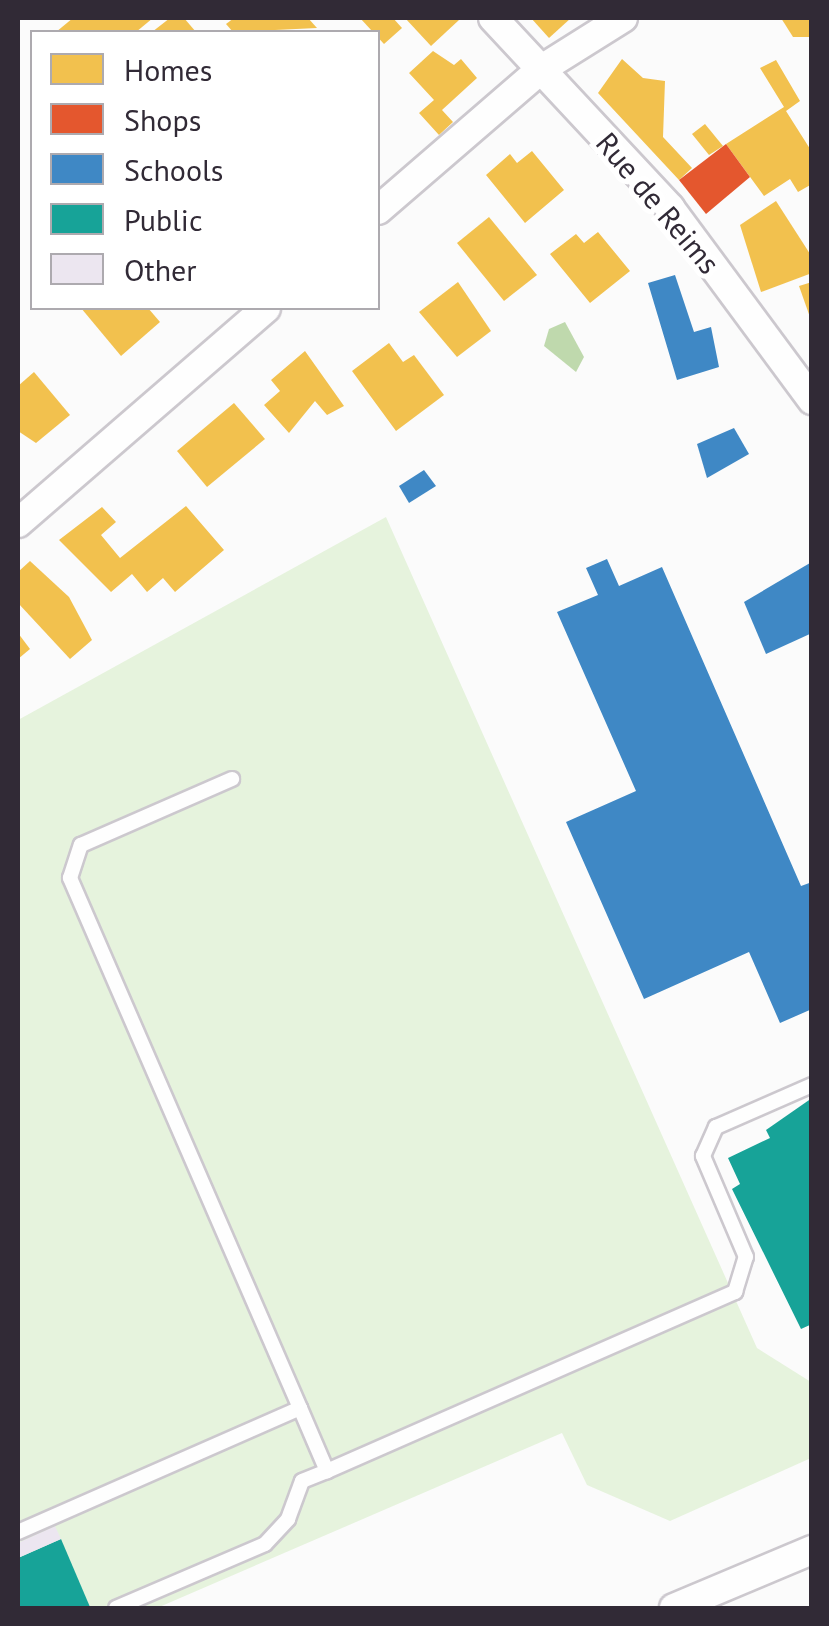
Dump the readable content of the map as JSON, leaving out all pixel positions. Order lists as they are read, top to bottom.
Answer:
{
  "streets": {
    "street": ["Rue de Reims"]
  },
  "legend": [
    "Homes",
    "Shops",
    "Schools",
    "Public",
    "Other"
  ]
}
